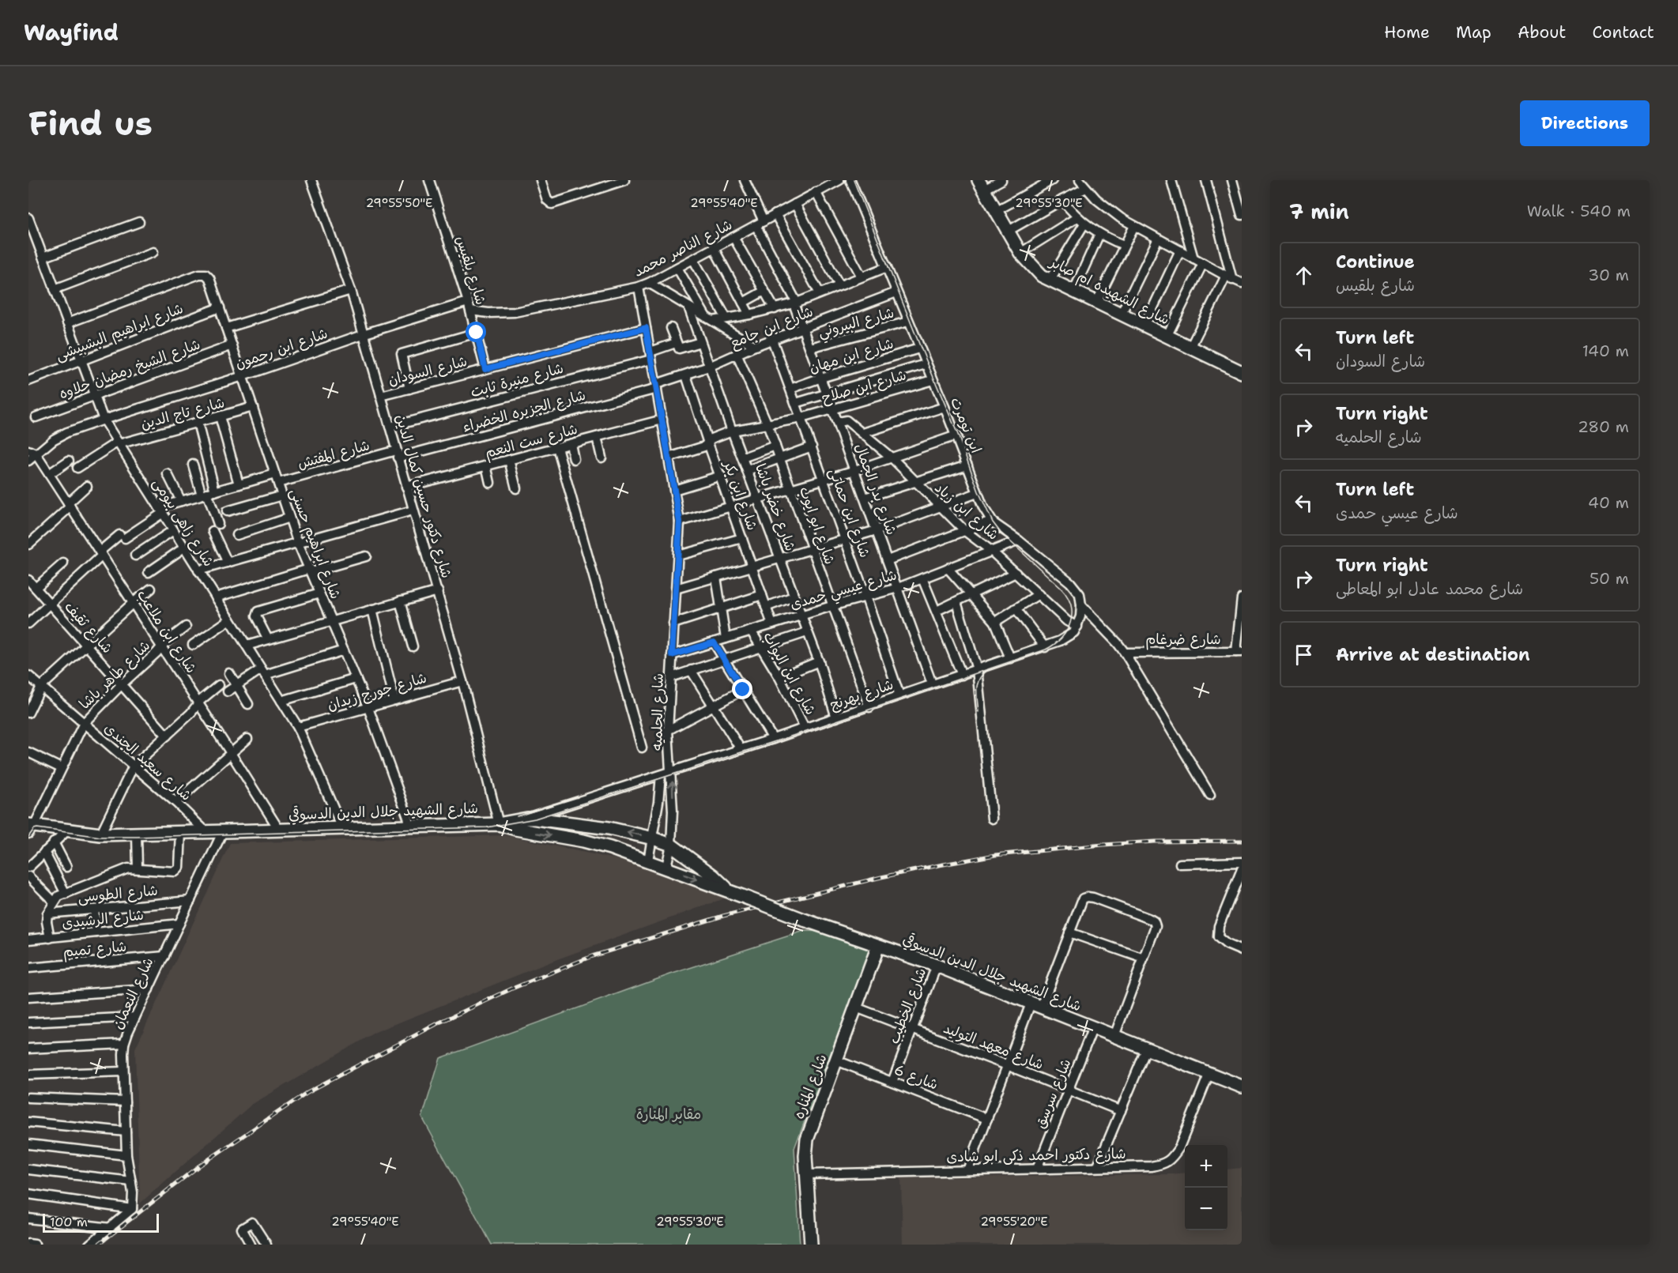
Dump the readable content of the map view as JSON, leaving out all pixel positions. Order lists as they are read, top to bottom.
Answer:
{
  "streets": {
    "main road": ["شارع الشهيده ام صابر", "شارع الشهيد جلال الدين الدسوقي", "شارع المناره"],
    "street": [
      "شارع الناصر محمد",
      "شارع بلقيس",
      "شارع البيروني",
      "شارع ابن جامع",
      "شارع ابراهيم البشبيشى",
      "شارع ابن رحمون",
      "شارع ابن مهان",
      "شارع الشيخ رمضان حلاوه",
      "شارع السودان",
      "شارع منيرة ثابت",
      "شارع ابن صلاح",
      "شارع الجزيره الخضراء",
      "شارع تاج الدين",
      "ابن تومرت",
      "شارع ست النعم",
      "شارع المفتش",
      "شارع بدر الجمال",
      "شارع ابن بكر",
      "شارع دكتور حسين كمال الدين",
      "شارع خضر باشا",
      "شارع ابن زياد",
      "شارع ابن حماتى",
      "شارع زاهى بيومى",
      "شارع ابو ايوب",
      "شارع ابراهيم حسنى",
      "شارع عيسي حمدى",
      "شارع ثقيف",
      "شارع ابن ملاعب",
      "شارع ضرغام",
      "شارع ابن البواب",
      "شارع طاهر باشا",
      "شارع جورج زيدان",
      "شارع بهرنج",
      "شارع الحلميه",
      "شارع سعيد الجندى",
      "شارع الطوسى",
      "شارع الرشيدى",
      "شارع تميم",
      "شارع النعمان",
      "شارع الخطيب",
      "شارع معهد التوليد",
      "شارع 6",
      "شارع سرسق",
      "شارع دكتور احمد ذكى ابو شادى"
    ]
  },
  "crossings": [
    ["شارع الناصر محمد", "شارع بلقيس"],
    ["شارع الناصر محمد", "شارع ابن رحمون"],
    ["شارع الناصر محمد", "شارع بدر الجمال"],
    ["شارع الناصر محمد", "شارع الحلميه"],
    ["شارع بلقيس", "شارع ابن رحمون"],
    ["شارع بلقيس", "شارع السودان"],
    ["شارع البيروني", "ابن تومرت"],
    ["شارع البيروني", "شارع بدر الجمال"],
    ["شارع ابن جامع", "شارع الجزيره الخضراء"],
    ["شارع ابن جامع", "ابن تومرت"],
    ["شارع ابن جامع", "شارع بدر الجمال"],
    ["شارع ابن جامع", "شارع ابن بكر"],
    ["شارع ابن جامع", "شارع خضر باشا"],
    ["شارع ابن جامع", "شارع ابن حماتى"],
    ["شارع ابن جامع", "شارع ابو ايوب"],
    ["شارع ابن جامع", "شارع الحلميه"],
    ["شارع ابراهيم البشبيشى", "شارع زاهى بيومى"],
    ["شارع ابراهيم البشبيشى", "شارع ابراهيم حسنى"],
    ["شارع ابن رحمون", "شارع دكتور حسين كمال الدين"],
    ["شارع ابن رحمون", "شارع زاهى بيومى"],
    ["شارع ابن رحمون", "شارع ابراهيم حسنى"],
    ["شارع ابن رحمون", "شارع ابن ملاعب"],
    ["شارع ابن مهان", "ابن تومرت"],
    ["شارع ابن مهان", "شارع بدر الجمال"],
    ["شارع ابن مهان", "شارع ابن حماتى"],
    ["شارع الشيخ رمضان حلاوه", "شارع زاهى بيومى"],
    ["شارع الشيخ رمضان حلاوه", "شارع ابراهيم حسنى"],
    ["شارع السودان", "شارع دكتور حسين كمال الدين"],
    ["شارع السودان", "شارع الحلميه"],
    ["شارع منيرة ثابت", "شارع دكتور حسين كمال الدين"],
    ["شارع منيرة ثابت", "شارع الحلميه"],
    ["شارع ابن صلاح", "ابن تومرت"],
    ["شارع ابن صلاح", "شارع بدر الجمال"],
    ["شارع ابن صلاح", "شارع ابن بكر"],
    ["شارع ابن صلاح", "شارع خضر باشا"],
    ["شارع ابن صلاح", "شارع ابن حماتى"],
    ["شارع ابن صلاح", "شارع ابو ايوب"],
    ["شارع ابن صلاح", "شارع الحلميه"],
    ["شارع الجزيره الخضراء", "شارع المفتش"],
    ["شارع الجزيره الخضراء", "شارع دكتور حسين كمال الدين"],
    ["شارع الجزيره الخضراء", "شارع الحلميه"],
    ["شارع تاج الدين", "شارع زاهى بيومى"],
    ["شارع تاج الدين", "شارع ابراهيم حسنى"],
    ["ابن تومرت", "شارع عيسي حمدى"],
    ["ابن تومرت", "شارع ضرغام"],
    ["شارع ست النعم", "شارع دكتور حسين كمال الدين"],
    ["شارع ست النعم", "شارع الحلميه"],
    ["شارع المفتش", "شارع دكتور حسين كمال الدين"],
    ["شارع المفتش", "شارع زاهى بيومى"],
    ["شارع المفتش", "شارع ابراهيم حسنى"],
    ["شارع المفتش", "شارع ثقيف"],
    ["شارع المفتش", "شارع ابن ملاعب"],
    ["شارع بدر الجمال", "شارع ابن زياد"],
    ["شارع بدر الجمال", "شارع عيسي حمدى"],
    ["شارع بدر الجمال", "شارع بهرنج"],
    ["شارع ابن بكر", "شارع عيسي حمدى"],
    ["شارع دكتور حسين كمال الدين", "شارع جورج زيدان"],
    ["شارع دكتور حسين كمال الدين", "شارع الشهيد جلال الدين الدسوقي"],
    ["شارع خضر باشا", "شارع عيسي حمدى"],
    ["شارع خضر باشا", "شارع بهرنج"],
    ["شارع ابن زياد", "شارع عيسي حمدى"],
    ["شارع ابن زياد", "شارع بهرنج"],
    ["شارع ابن حماتى", "شارع عيسي حمدى"],
    ["شارع ابن حماتى", "شارع بهرنج"],
    ["شارع زاهى بيومى", "شارع ابراهيم حسنى"],
    ["شارع زاهى بيومى", "شارع جورج زيدان"],
    ["شارع زاهى بيومى", "شارع الشهيد جلال الدين الدسوقي"],
    ["شارع ابو ايوب", "شارع عيسي حمدى"],
    ["شارع ابو ايوب", "شارع بهرنج"],
    ["شارع ابراهيم حسنى", "شارع جورج زيدان"],
    ["شارع ابراهيم حسنى", "شارع الشهيد جلال الدين الدسوقي"],
    ["شارع عيسي حمدى", "شارع ابن البواب"],
    ["شارع عيسي حمدى", "شارع الحلميه"],
    ["شارع ثقيف", "شارع طاهر باشا"],
    ["شارع ابن ملاعب", "شارع طاهر باشا"],
    ["شارع ابن ملاعب", "شارع الشهيد جلال الدين الدسوقي"],
    ["شارع ابن البواب", "شارع بهرنج"],
    ["شارع طاهر باشا", "شارع سعيد الجندى"],
    ["شارع طاهر باشا", "شارع الشهيد جلال الدين الدسوقي"],
    ["شارع بهرنج", "شارع الحلميه"],
    ["شارع بهرنج", "شارع الشهيد جلال الدين الدسوقي"],
    ["شارع الحلميه", "شارع الشهيد جلال الدين الدسوقي"],
    ["شارع سعيد الجندى", "شارع الشهيد جلال الدين الدسوقي"],
    ["شارع الشهيد جلال الدين الدسوقي", "شارع النعمان"],
    ["شارع الشهيد جلال الدين الدسوقي", "شارع الخطيب"],
    ["شارع الشهيد جلال الدين الدسوقي", "شارع المناره"],
    ["شارع الشهيد جلال الدين الدسوقي", "شارع سرسق"],
    ["شارع الشهيد جلال الدين الدسوقي", "شارع دكتور احمد ذكى ابو شادى"],
    ["شارع الطوسى", "شارع النعمان"],
    ["شارع الرشيدى", "شارع النعمان"],
    ["شارع تميم", "شارع النعمان"],
    ["شارع الخطيب", "شارع معهد التوليد"],
    ["شارع الخطيب", "شارع 6"],
    ["شارع معهد التوليد", "شارع المناره"],
    ["شارع معهد التوليد", "شارع سرسق"],
    ["شارع 6", "شارع المناره"],
    ["شارع المناره", "شارع دكتور احمد ذكى ابو شادى"],
    ["شارع سرسق", "شارع دكتور احمد ذكى ابو شادى"]
  ],
  "parks": ["مقابر المنارة"],
  "scale_bar": "100 m",
  "page": {
    "header": "Wayfind",
    "nav": [
      "Home",
      "Map",
      "About",
      "Contact"
    ],
    "buttons": "Directions",
    "title": "Find us",
    "heading": ["7 min", "Walk · 540 m"],
    "list": [
      ["Continue", "شارع بلقيس", "30 m"],
      ["Turn left", "شارع السودان", "140 m"],
      ["Turn right", "شارع الحلميه", "280 m"],
      ["Turn left", "شارع عيسي حمدى", "40 m"],
      ["Turn right", "شارع محمد عادل ابو المعاطى", "50 m"],
      "Arrive at destination"
    ],
    "map_buttons": ["+", "−"],
    "scale": "100 m"
  },
  "coordinates": [
    "29°55'50\"E",
    "29°55'40\"E",
    "29°55'30\"E",
    "29°55'20\"E"
  ]
}
